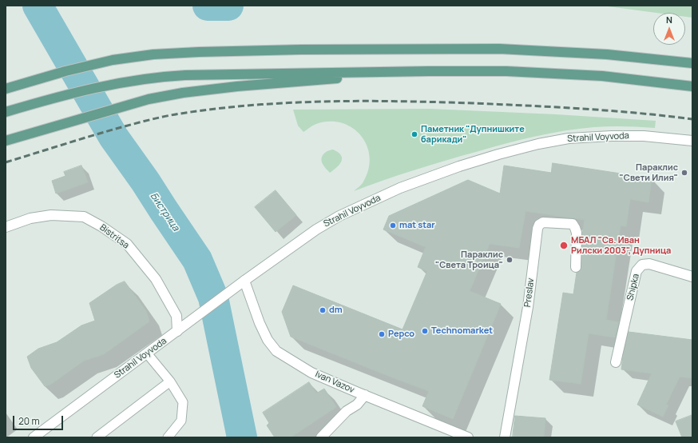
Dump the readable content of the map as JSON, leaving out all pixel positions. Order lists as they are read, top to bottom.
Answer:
{
  "streets": {
    "street": [
      "Strahil Voyvoda",
      "Bistritsa",
      "Shipka",
      "Preslav",
      "Ivan Vazov"
    ]
  },
  "crossings": [
    ["Strahil Voyvoda", "Bistritsa"],
    ["Strahil Voyvoda", "Ivan Vazov"]
  ],
  "water": ["Бистрица"],
  "places": [
    "Паметник \"Дупнишките барикади\"",
    "Параклис \"Свети Илия\"",
    "mat star",
    "МБАЛ \"Св. Иван Рилски 2003\", Дупница",
    "Параклис \"Света Троица\"",
    "dm",
    "Technomarket",
    "Pepco"
  ],
  "scale_bar": "20 m",
  "north": "top"
}
